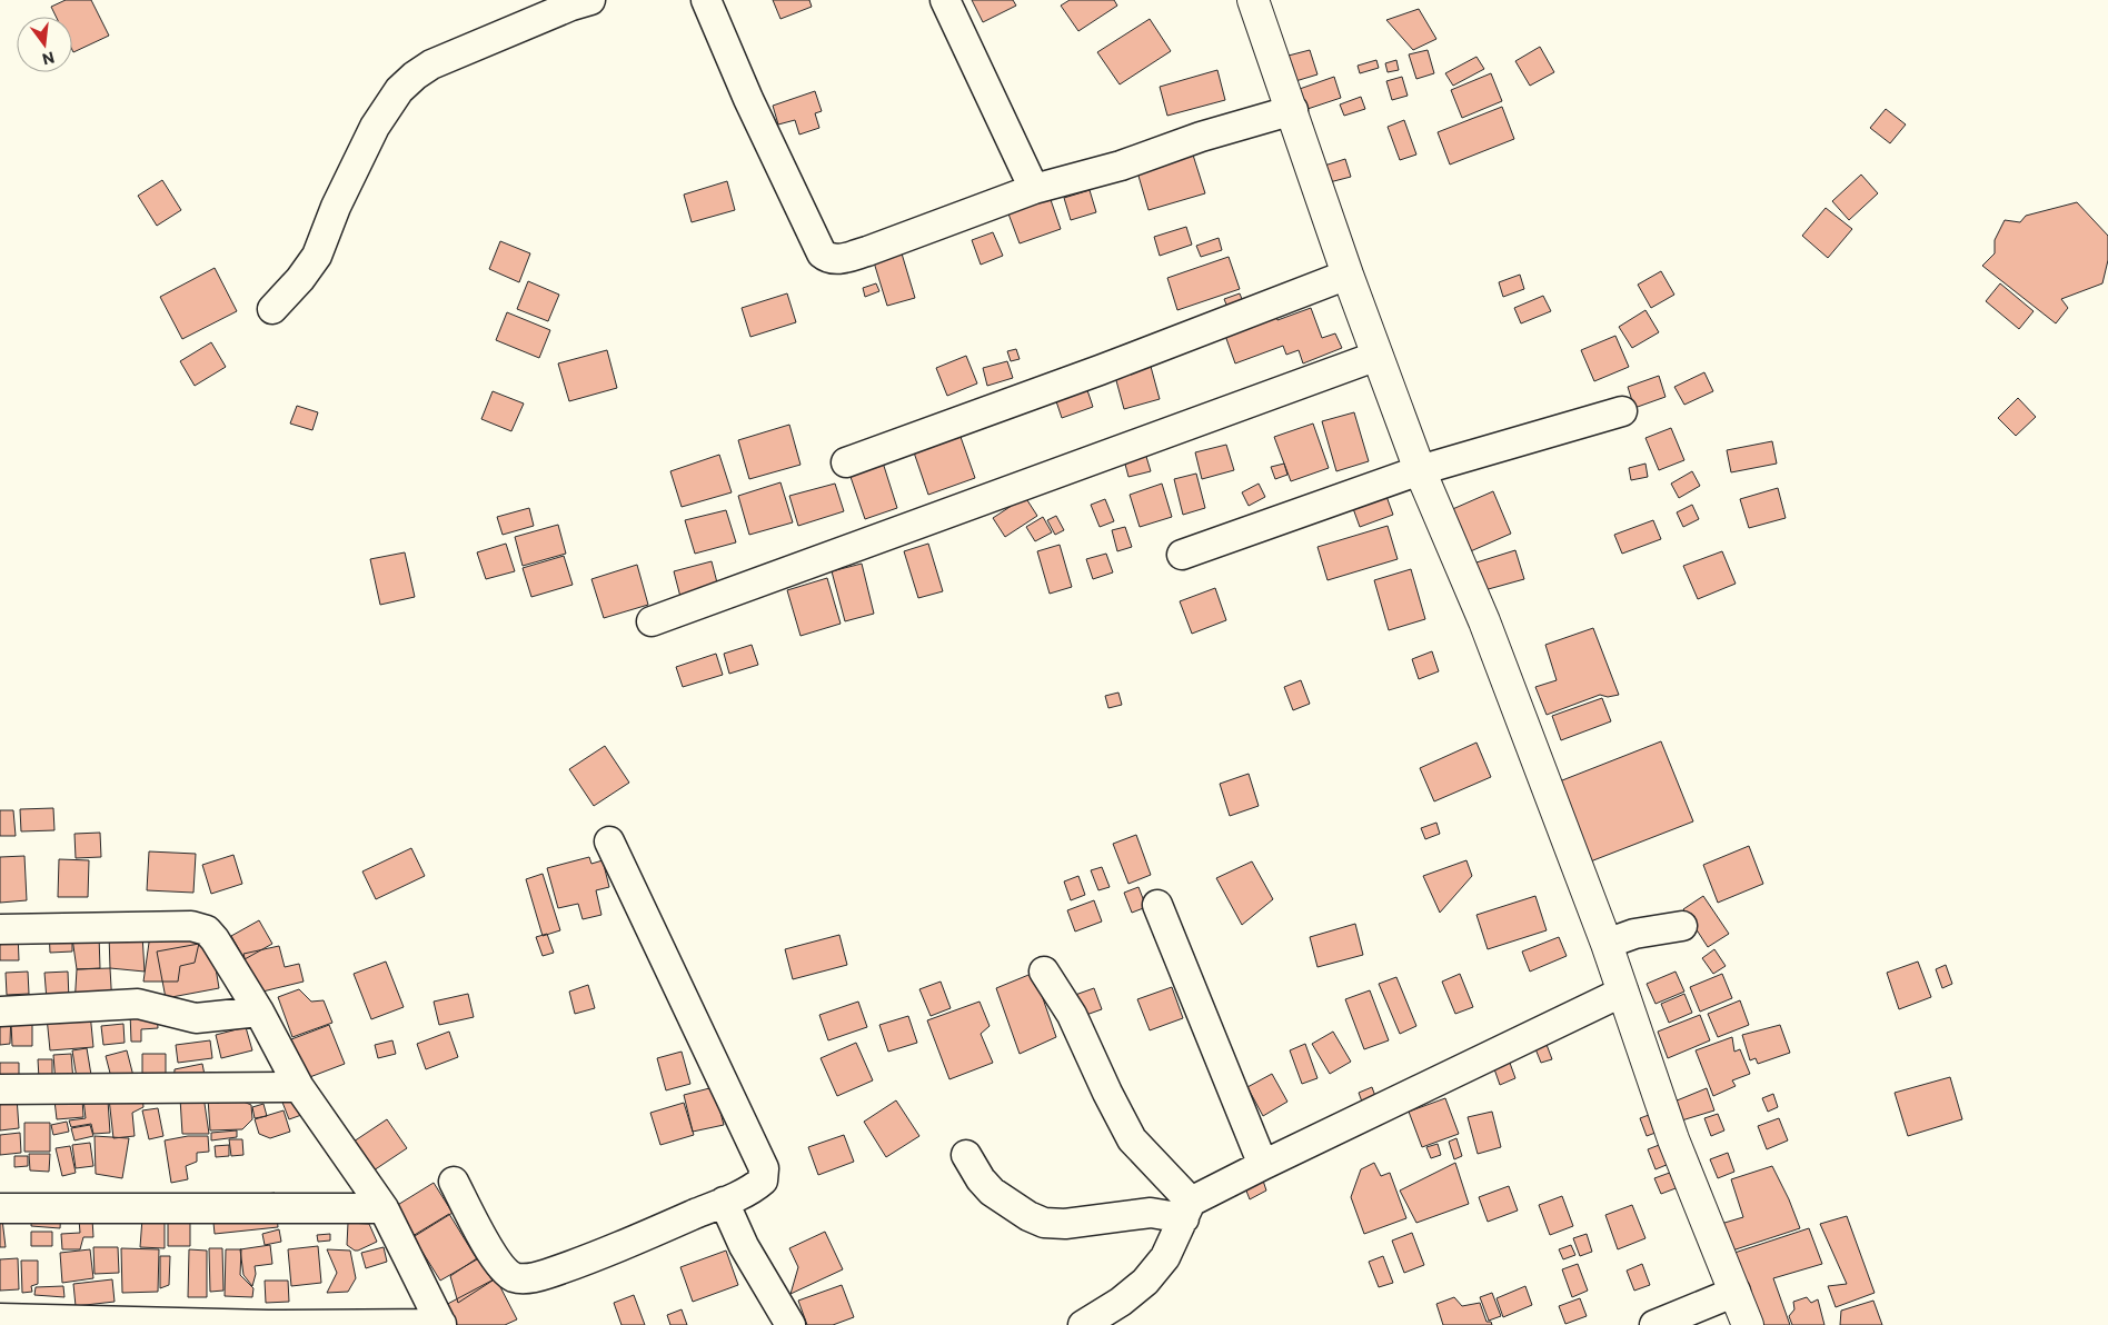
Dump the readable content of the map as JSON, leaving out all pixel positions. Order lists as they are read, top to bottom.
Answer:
{
  "north": "bottom"
}
